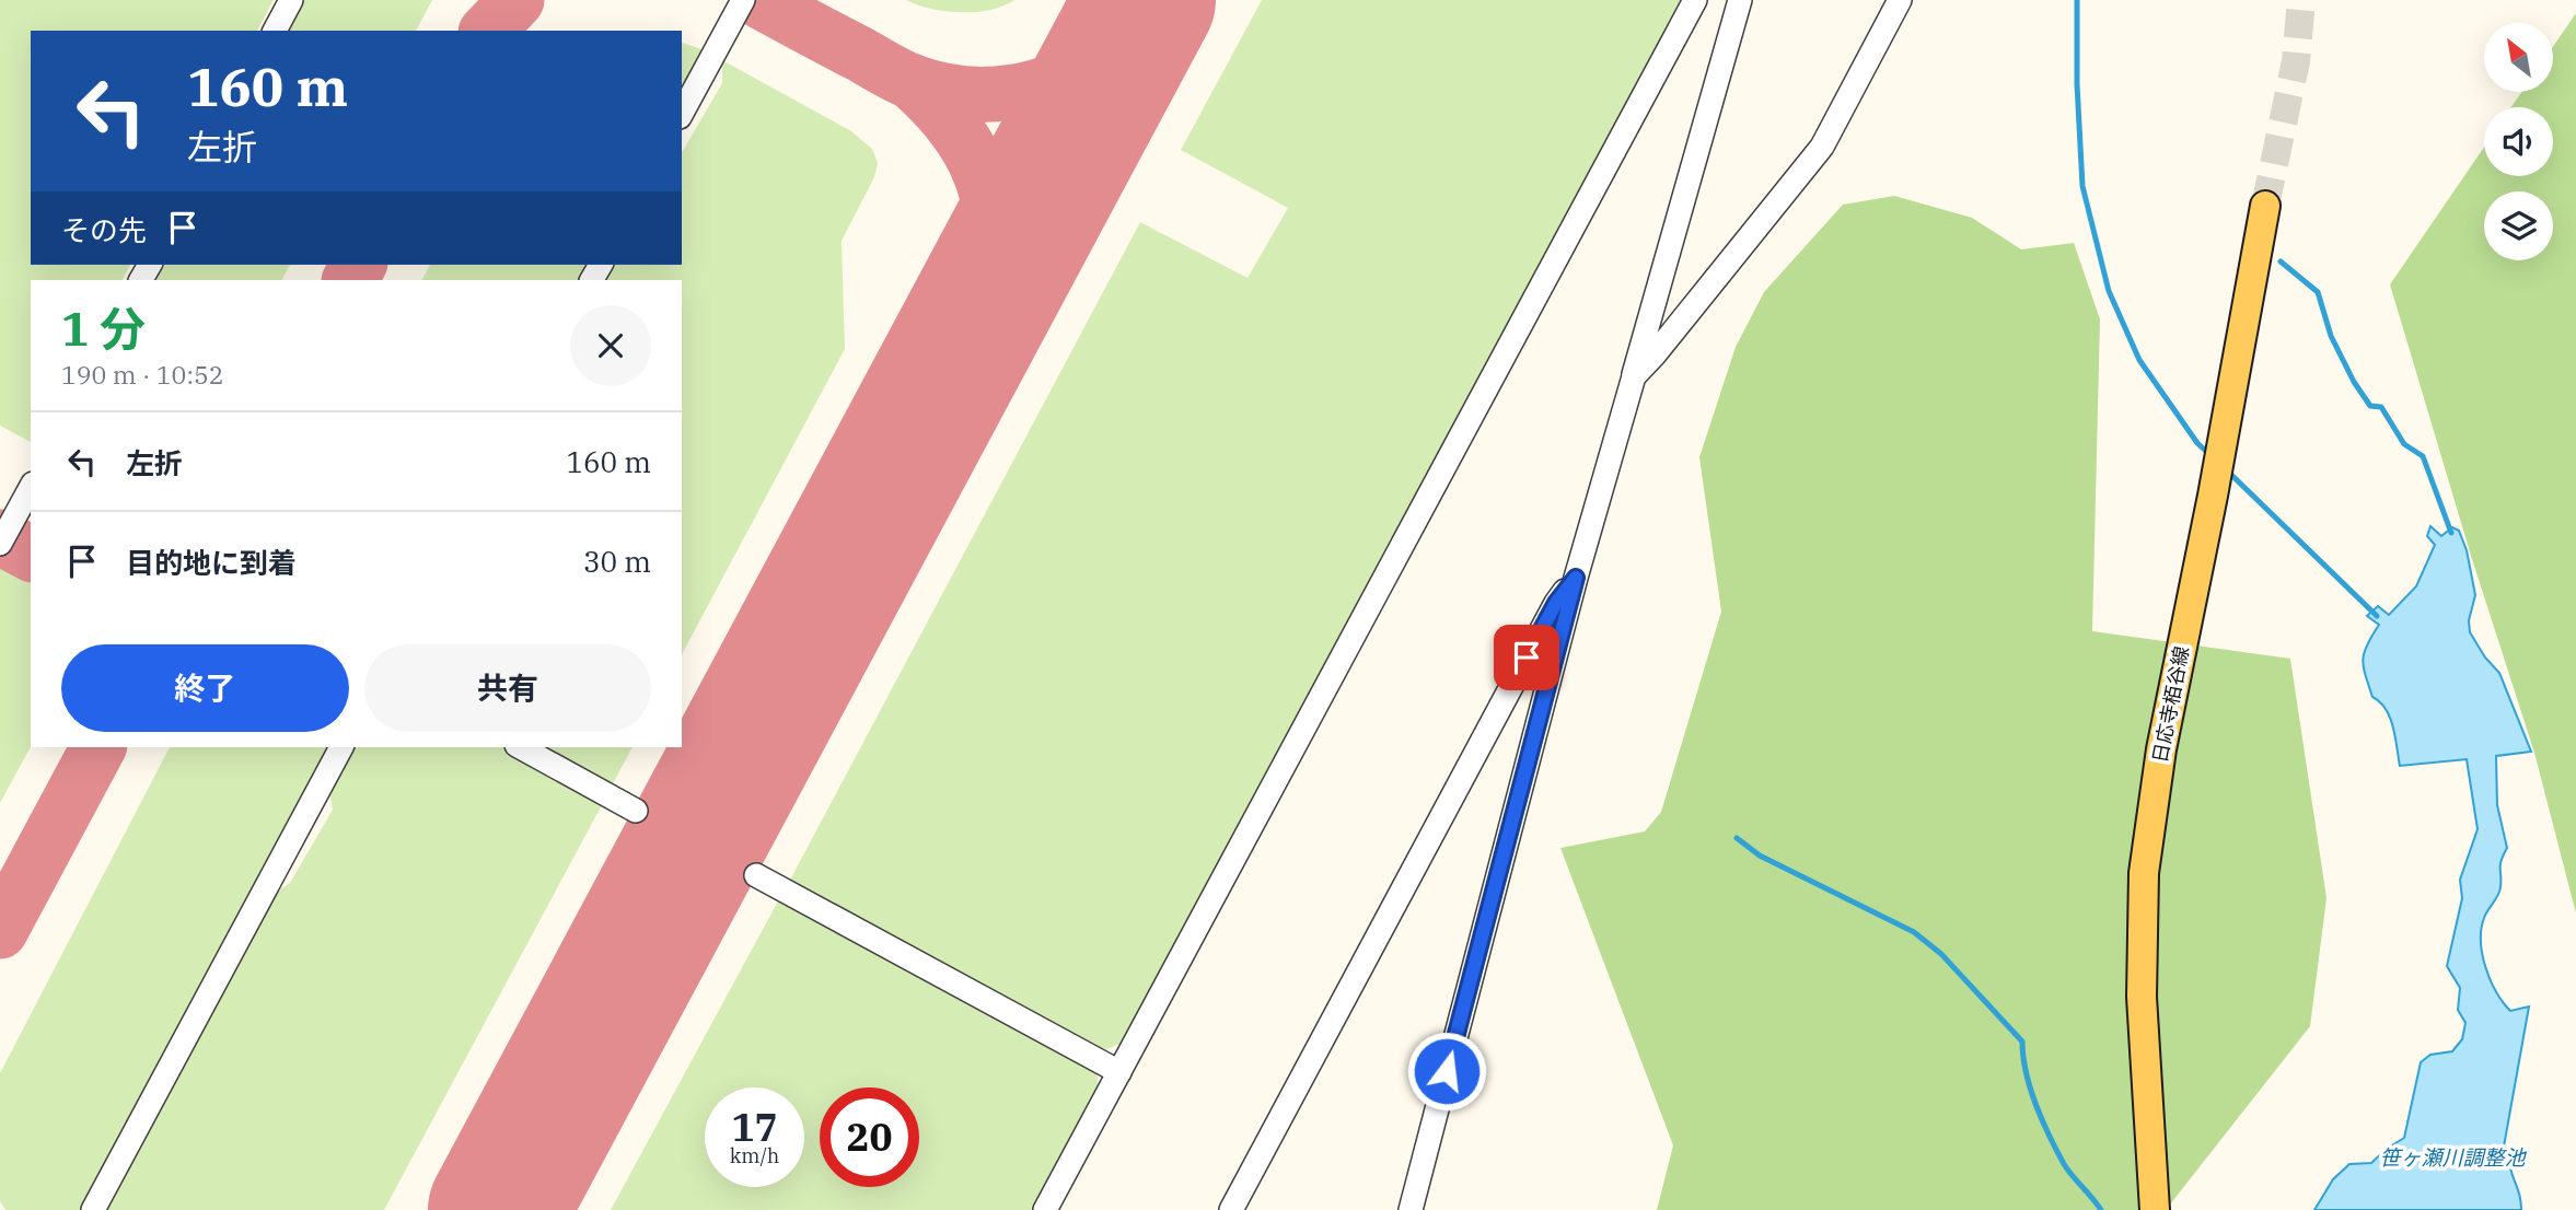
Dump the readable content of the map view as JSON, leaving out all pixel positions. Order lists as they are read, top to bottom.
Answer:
{
  "streets": {
    "main road": ["日応寺栢谷線"]
  },
  "water": ["笹ヶ瀬川調整池"],
  "north": "top left",
  "page": {
    "turn": ["160 m", "左折"],
    "then": "その先",
    "heading": ["1 分", "190 m · 10:52"],
    "list": [
      {
        "name": "左折",
        "value": "160 m"
      },
      {
        "name": "目的地に到着",
        "value": "30 m"
      }
    ],
    "buttons": ["終了", "共有"],
    "speed": "17 km/h",
    "limit": "20"
  }
}
